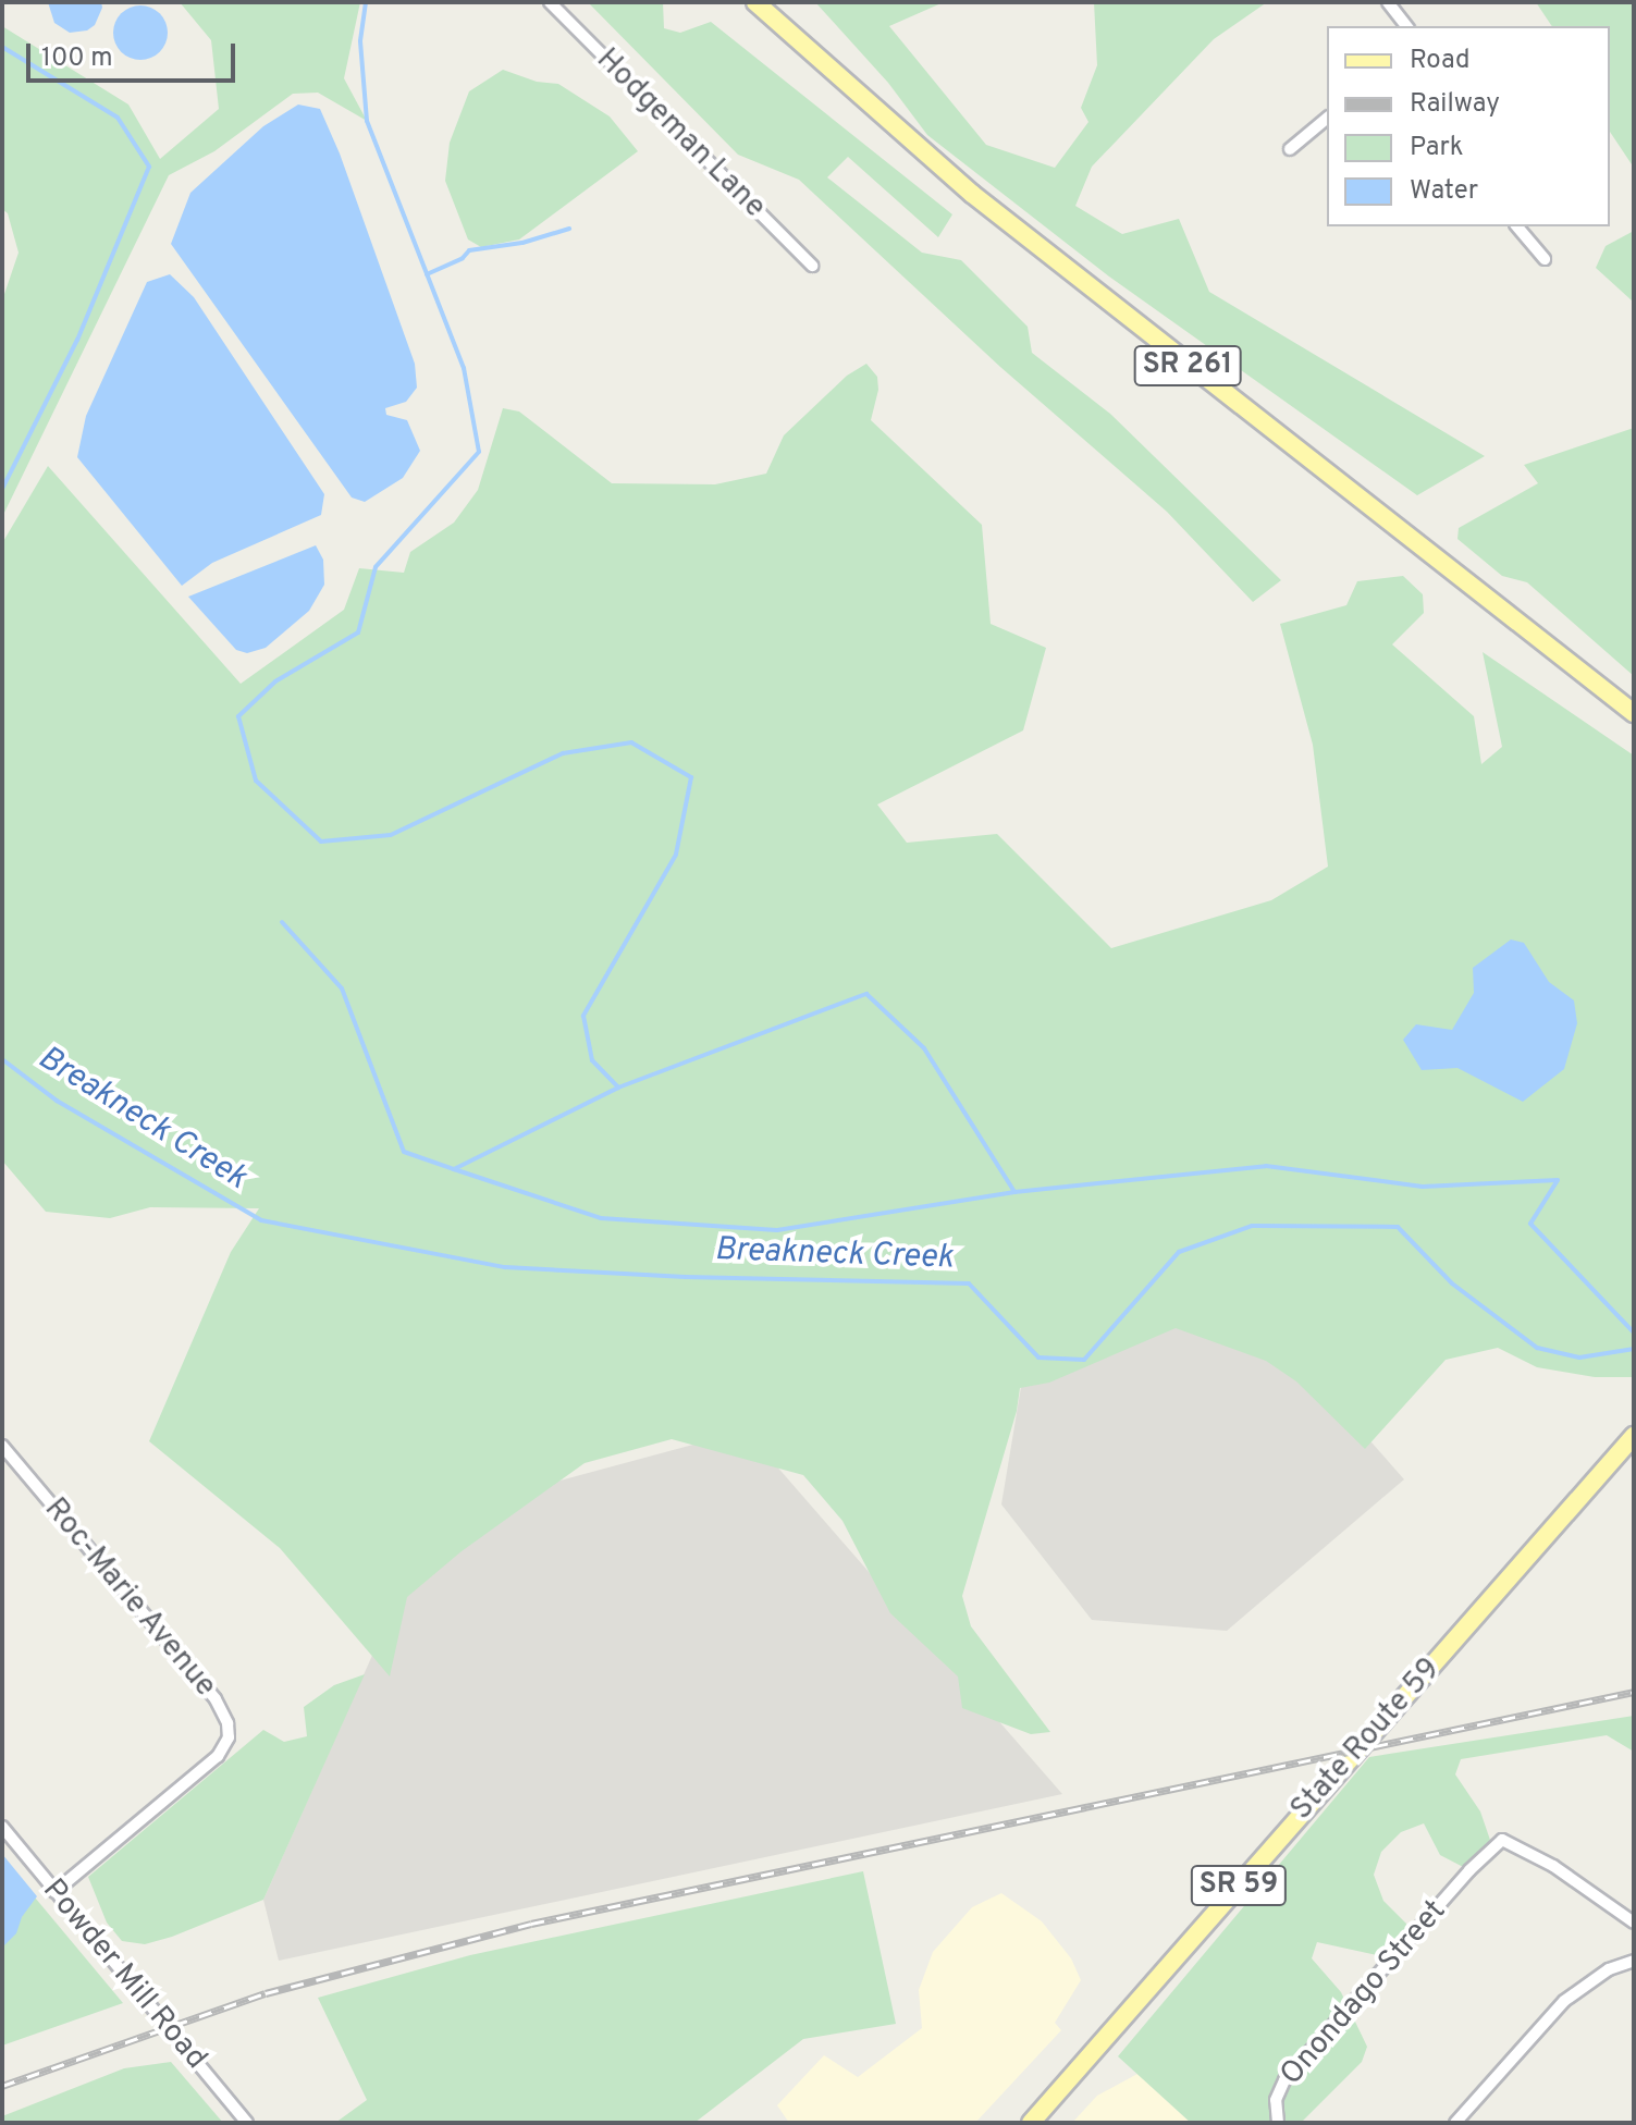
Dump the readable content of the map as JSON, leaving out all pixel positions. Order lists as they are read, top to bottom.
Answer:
{
  "streets": {
    "main road": ["SR 261", "State Route 59", "SR 59"],
    "street": [
      "Hodgeman Lane",
      "Roc-Marie Avenue",
      "Powder Mill Road",
      "Onondago Street"
    ]
  },
  "crossings": [
    ["Roc-Marie Avenue", "Powder Mill Road"]
  ],
  "water": ["Breakneck Creek"],
  "legend": [
    "Road",
    "Railway",
    "Park",
    "Water"
  ],
  "scale_bar": "100 m"
}
